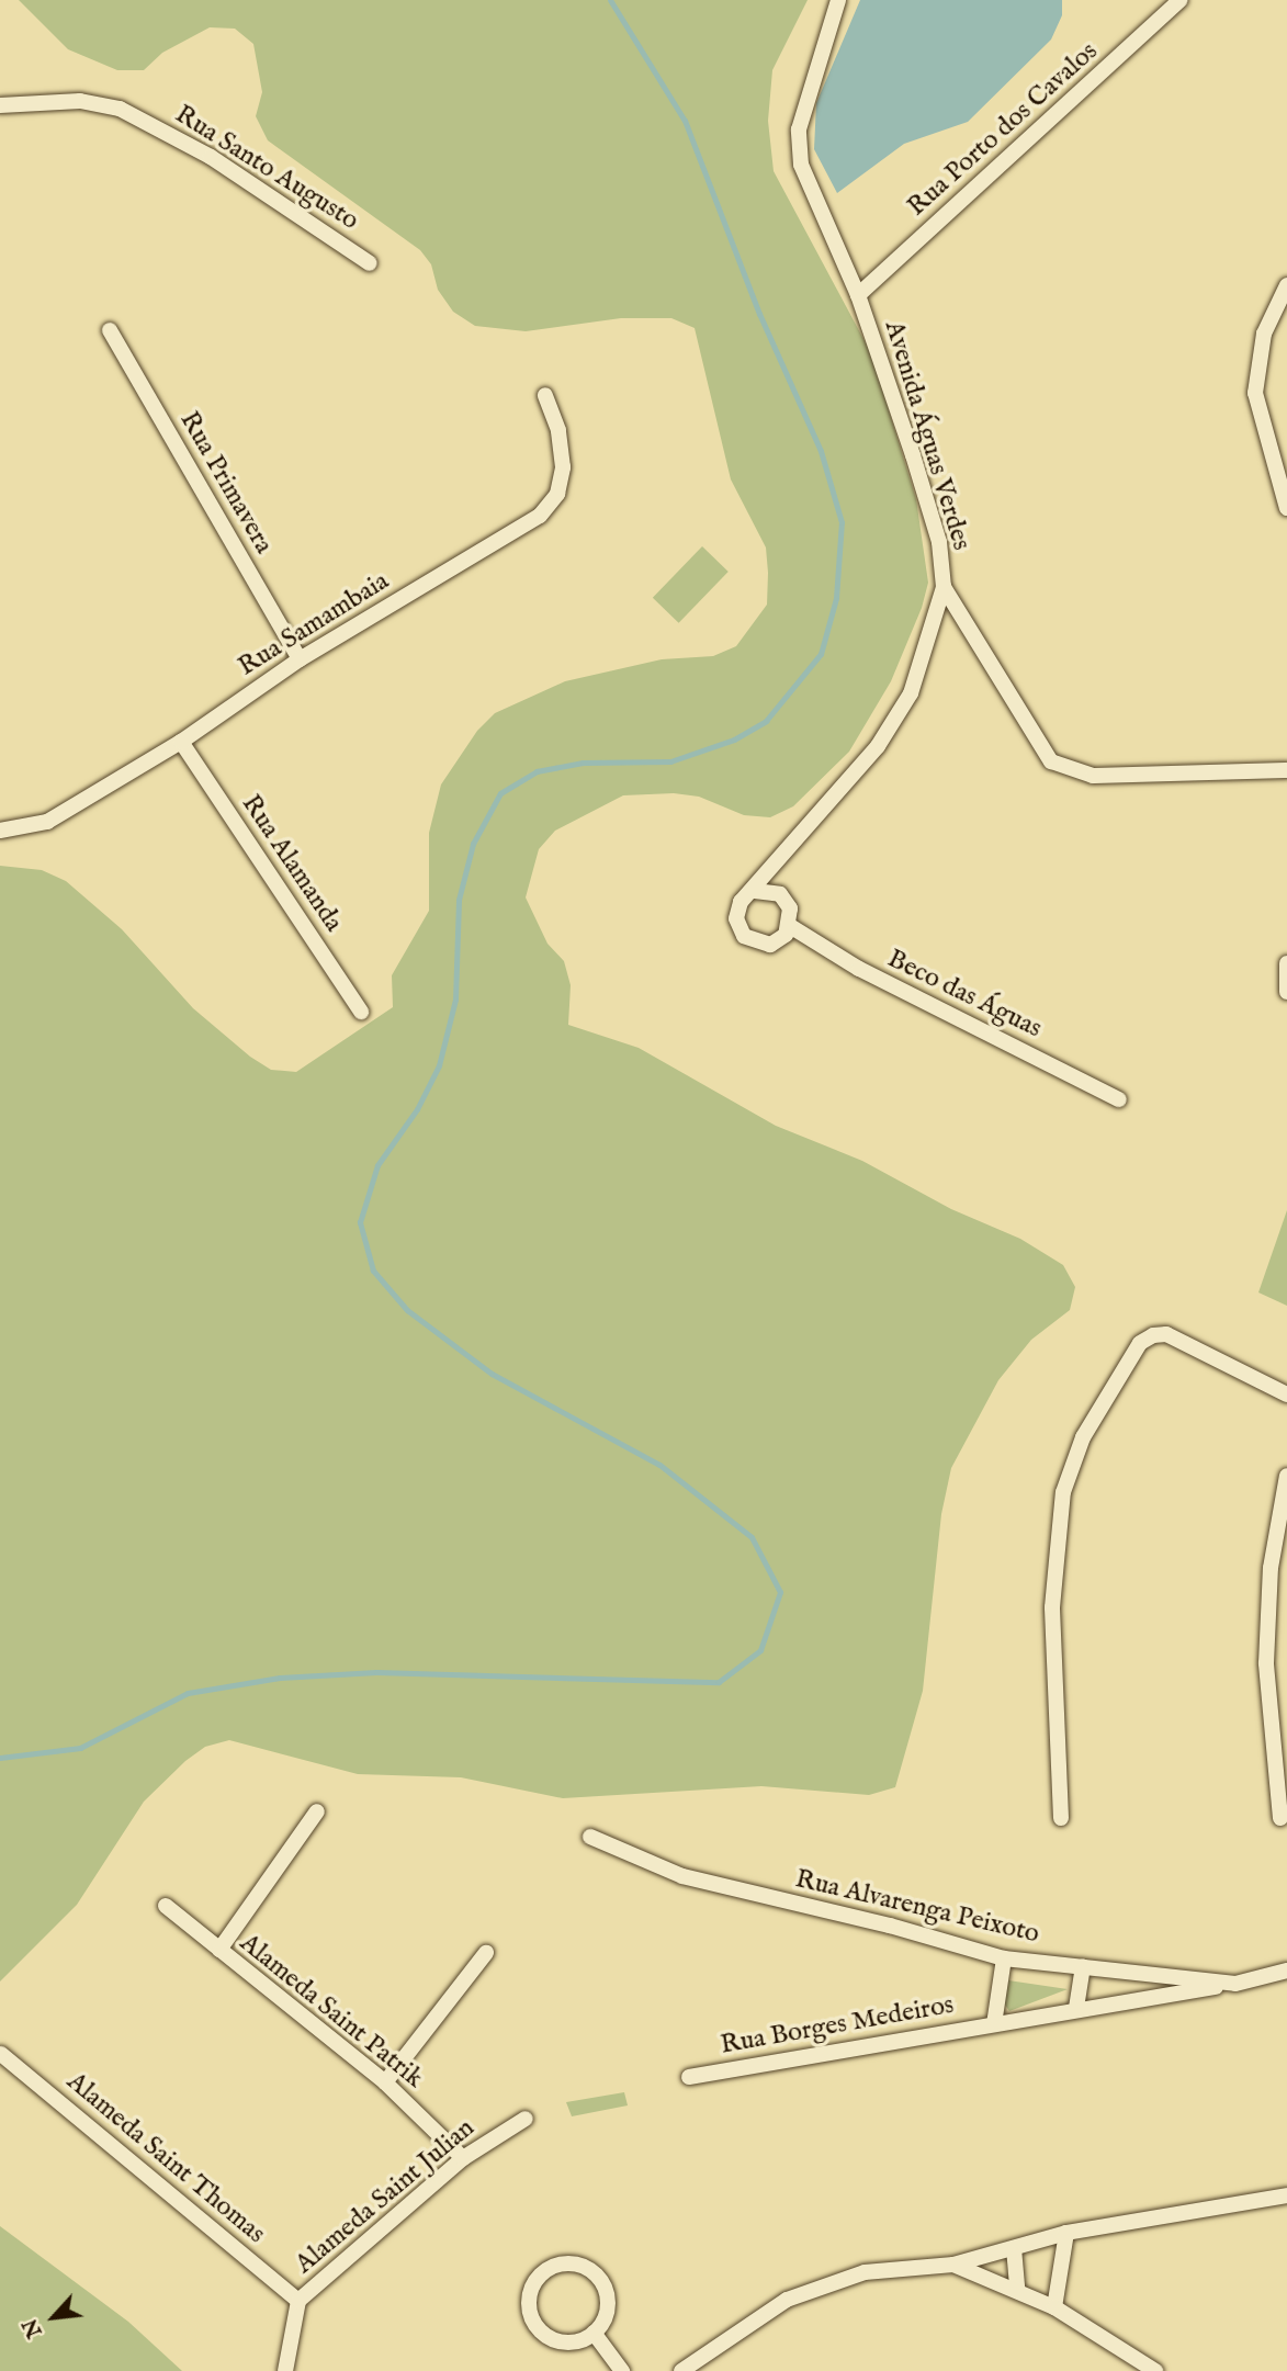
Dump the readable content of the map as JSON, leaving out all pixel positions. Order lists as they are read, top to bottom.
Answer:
{
  "streets": {
    "street": [
      "Rua Porto dos Cavalos",
      "Rua Santo Augusto",
      "Avenida Águas Verdes",
      "Rua Primavera",
      "Rua Samambaia",
      "Rua Alamanda",
      "Beco das Águas",
      "Rua Alvarenga Peixoto",
      "Alameda Saint Patrik",
      "Rua Borges Medeiros",
      "Alameda Saint Thomas",
      "Alameda Saint Julian"
    ]
  },
  "crossings": [
    ["Rua Porto dos Cavalos", "Avenida Águas Verdes"],
    ["Avenida Águas Verdes", "Beco das Águas"],
    ["Rua Primavera", "Rua Samambaia"],
    ["Rua Samambaia", "Rua Alamanda"],
    ["Rua Alvarenga Peixoto", "Rua Borges Medeiros"],
    ["Alameda Saint Patrik", "Alameda Saint Julian"],
    ["Alameda Saint Thomas", "Alameda Saint Julian"]
  ],
  "north": "bottom left"
}
